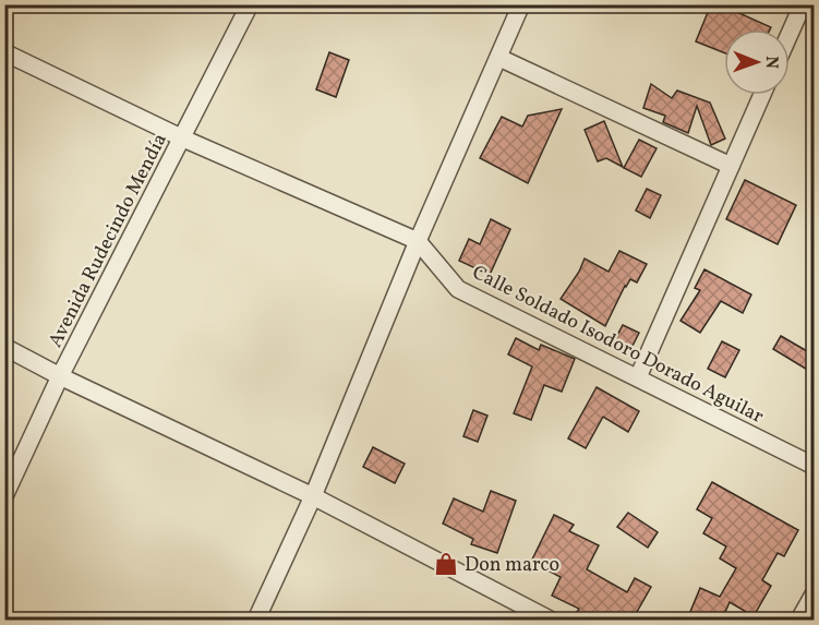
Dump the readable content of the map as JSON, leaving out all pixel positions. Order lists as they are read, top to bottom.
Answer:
{
  "streets": {
    "street": ["Avenida Rudecindo Mendía", "Calle Soldado Isodoro Dorado Aguilar"]
  },
  "places": {
    "shop": ["Don marco"]
  },
  "north": "right"
}
